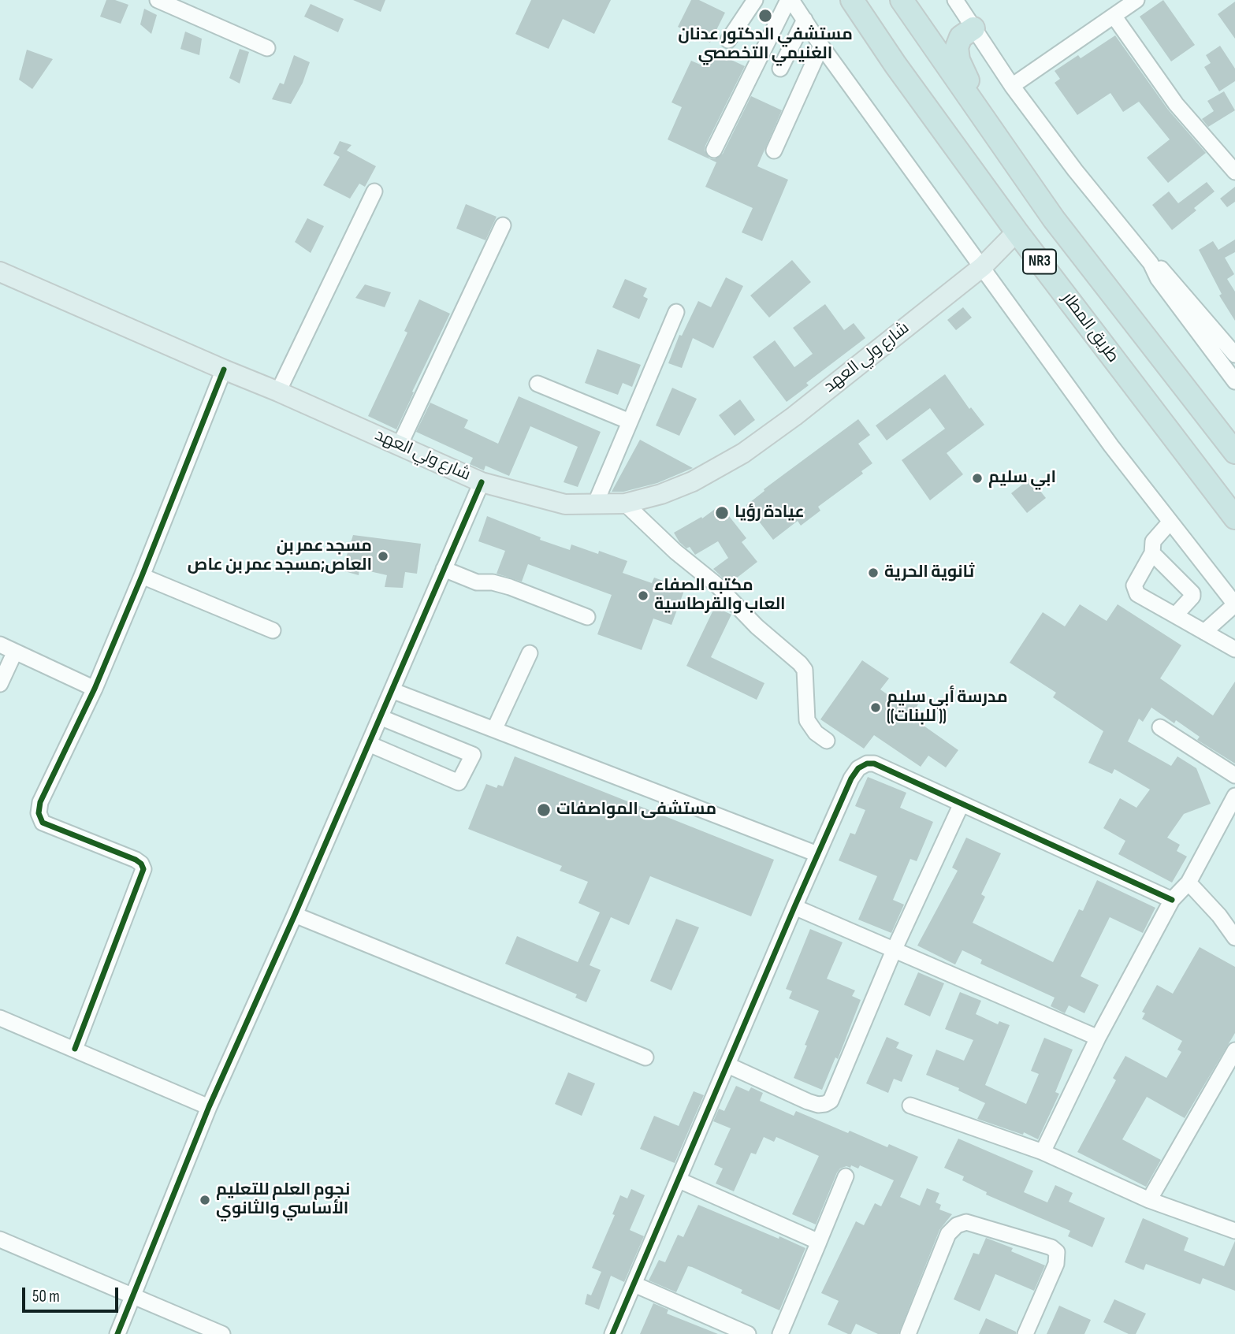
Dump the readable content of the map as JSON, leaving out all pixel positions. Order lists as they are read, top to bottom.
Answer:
{
  "streets": {
    "highway": ["NR3", "طريق المطار"],
    "main road": ["شارع ولي العهد"]
  },
  "crossings": [
    ["طريق المطار", "شارع ولي العهد"]
  ],
  "places": [
    "مستشفي الدكتور عدنان الغنيمي التخصصي",
    "ابي سليم",
    "عيادة رؤيا",
    "مسجد عمر بن العاص;مسجد عمر بن عاص",
    "ثانوية الحرية",
    "مكتبه الصفاء العاب والقرطاسية",
    "مدرسة أبي سليم ((للبنات ))",
    "مستشفى المواصفات",
    "نجوم العلم للتعليم الأساسي والثانوي"
  ],
  "scale_bar": "50 m"
}
